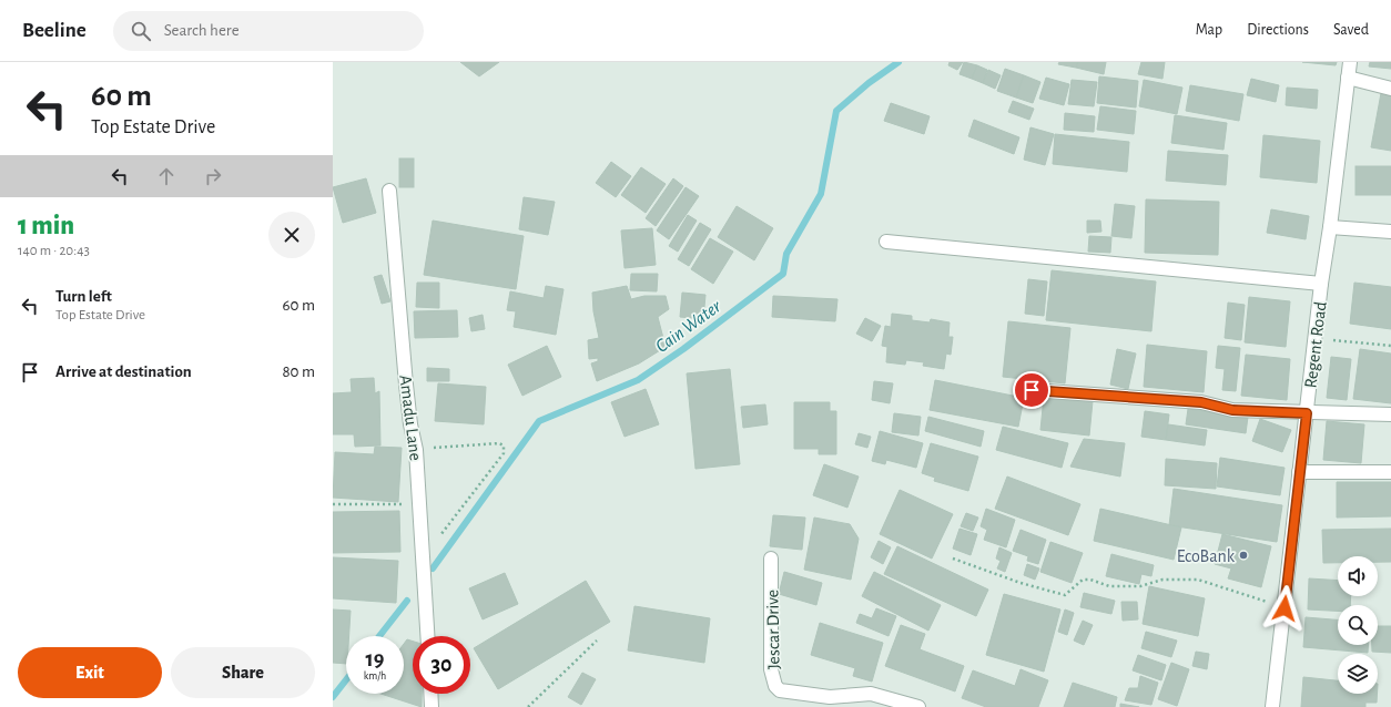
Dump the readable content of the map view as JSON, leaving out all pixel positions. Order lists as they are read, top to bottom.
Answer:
{
  "streets": {
    "street": ["Regent Road", "Amadu Lane", "Jescar Drive"]
  },
  "water": ["Cain Water"],
  "places": ["EcoBank"],
  "page": {
    "header": "Beeline",
    "search": "Search here",
    "nav": ["Map", "Directions", "Saved"],
    "turn": ["60 m", "Top Estate Drive"],
    "heading": ["1 min", "140 m · 20:43"],
    "list": [
      {
        "name": "Turn left",
        "note": "Top Estate Drive",
        "value": "60 m"
      },
      {
        "name": "Arrive at destination",
        "value": "80 m"
      }
    ],
    "speed": "19 km/h",
    "limit": "30",
    "buttons": ["Exit", "Share"]
  }
}
